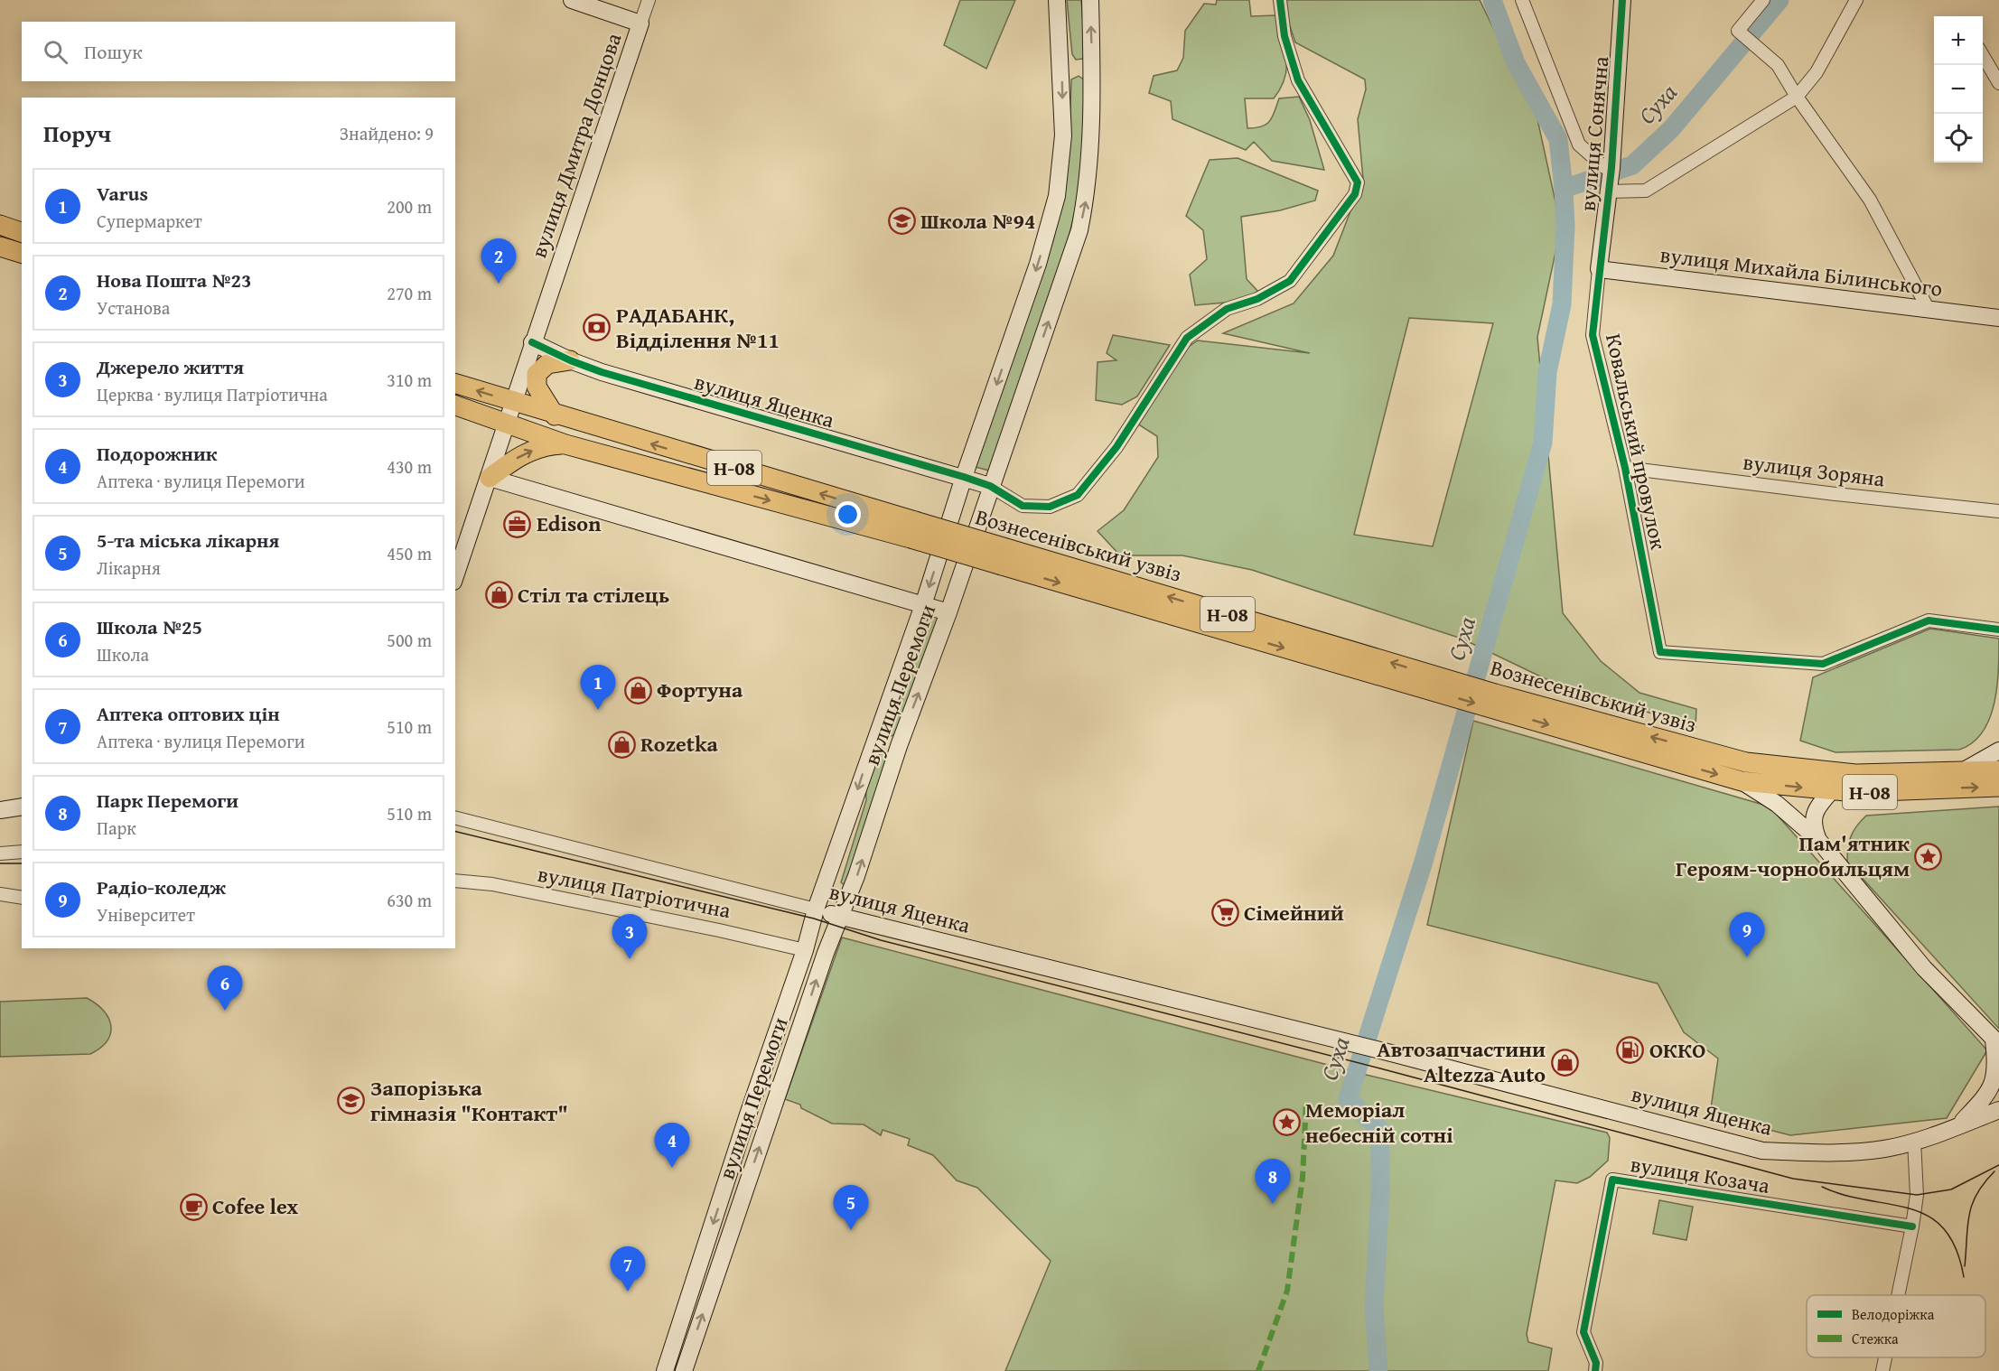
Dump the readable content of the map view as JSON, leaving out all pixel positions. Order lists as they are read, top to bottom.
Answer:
{
  "streets": {
    "main road": [
      "вулиця Сонячна",
      "вулиця Дмитра Донцова",
      "вулиця Михайла Білинського",
      "вулиця Яценка",
      "Н-08",
      "Вознесенівський узвіз",
      "вулиця Перемоги"
    ],
    "street": [
      "Ковальський провулок",
      "вулиця Зоряна",
      "вулиця Патріотична",
      "вулиця Козача"
    ]
  },
  "crossings": [
    ["вулиця Сонячна", "вулиця Михайла Білинського"],
    ["вулиця Сонячна", "Ковальський провулок"],
    ["вулиця Дмитра Донцова", "вулиця Яценка"],
    ["вулиця Дмитра Донцова", "Н-08"],
    ["вулиця Михайла Білинського", "Ковальський провулок"],
    ["вулиця Яценка", "вулиця Перемоги"],
    ["Ковальський провулок", "вулиця Зоряна"],
    ["Н-08", "Вознесенівський узвіз"],
    ["вулиця Перемоги", "вулиця Патріотична"]
  ],
  "water": ["Суха"],
  "places": {
    "school or university": ["Школа №94", "Запорізька гімназія \"Контакт\""],
    "bank": ["РАДАБАНК, Відділення №11"],
    "office": ["Edison"],
    "shop": [
      "Стіл та стілець",
      "Фортуна",
      "Rozetka",
      "Автозапчастини Altezza Auto"
    ],
    "place": ["Пам'ятник Героям-чорнобильцям", "Меморіал небесній сотні"],
    "supermarket": ["Сімейний"],
    "fuel station": ["ОККО"],
    "cafe": ["Cofee lex"]
  },
  "legend": ["Велодоріжка", "Стежка"],
  "page": {
    "map_buttons": ["+", "−"],
    "search": "Пошук",
    "heading": ["Поруч", "Знайдено: 9"],
    "list": [
      {
        "mark": "1",
        "name": "Varus",
        "note": "Супермаркет",
        "value": "200 m"
      },
      {
        "mark": "2",
        "name": "Нова Пошта №23",
        "note": "Установа",
        "value": "270 m"
      },
      {
        "mark": "3",
        "name": "Джерело життя",
        "note": "Церква · вулиця Патріотична",
        "value": "310 m"
      },
      {
        "mark": "4",
        "name": "Подорожник",
        "note": "Аптека · вулиця Перемоги",
        "value": "430 m"
      },
      {
        "mark": "5",
        "name": "5-та міська лікарня",
        "note": "Лікарня",
        "value": "450 m"
      },
      {
        "mark": "6",
        "name": "Школа №25",
        "note": "Школа",
        "value": "500 m"
      },
      {
        "mark": "7",
        "name": "Аптека оптових цін",
        "note": "Аптека · вулиця Перемоги",
        "value": "510 m"
      },
      {
        "mark": "8",
        "name": "Парк Перемоги",
        "note": "Парк",
        "value": "510 m"
      },
      {
        "mark": "9",
        "name": "Радіо-коледж",
        "note": "Університет",
        "value": "630 m"
      }
    ],
    "pins": [
      "2",
      "1",
      "9",
      "3",
      "6",
      "4",
      "8",
      "5",
      "7"
    ]
  }
}
